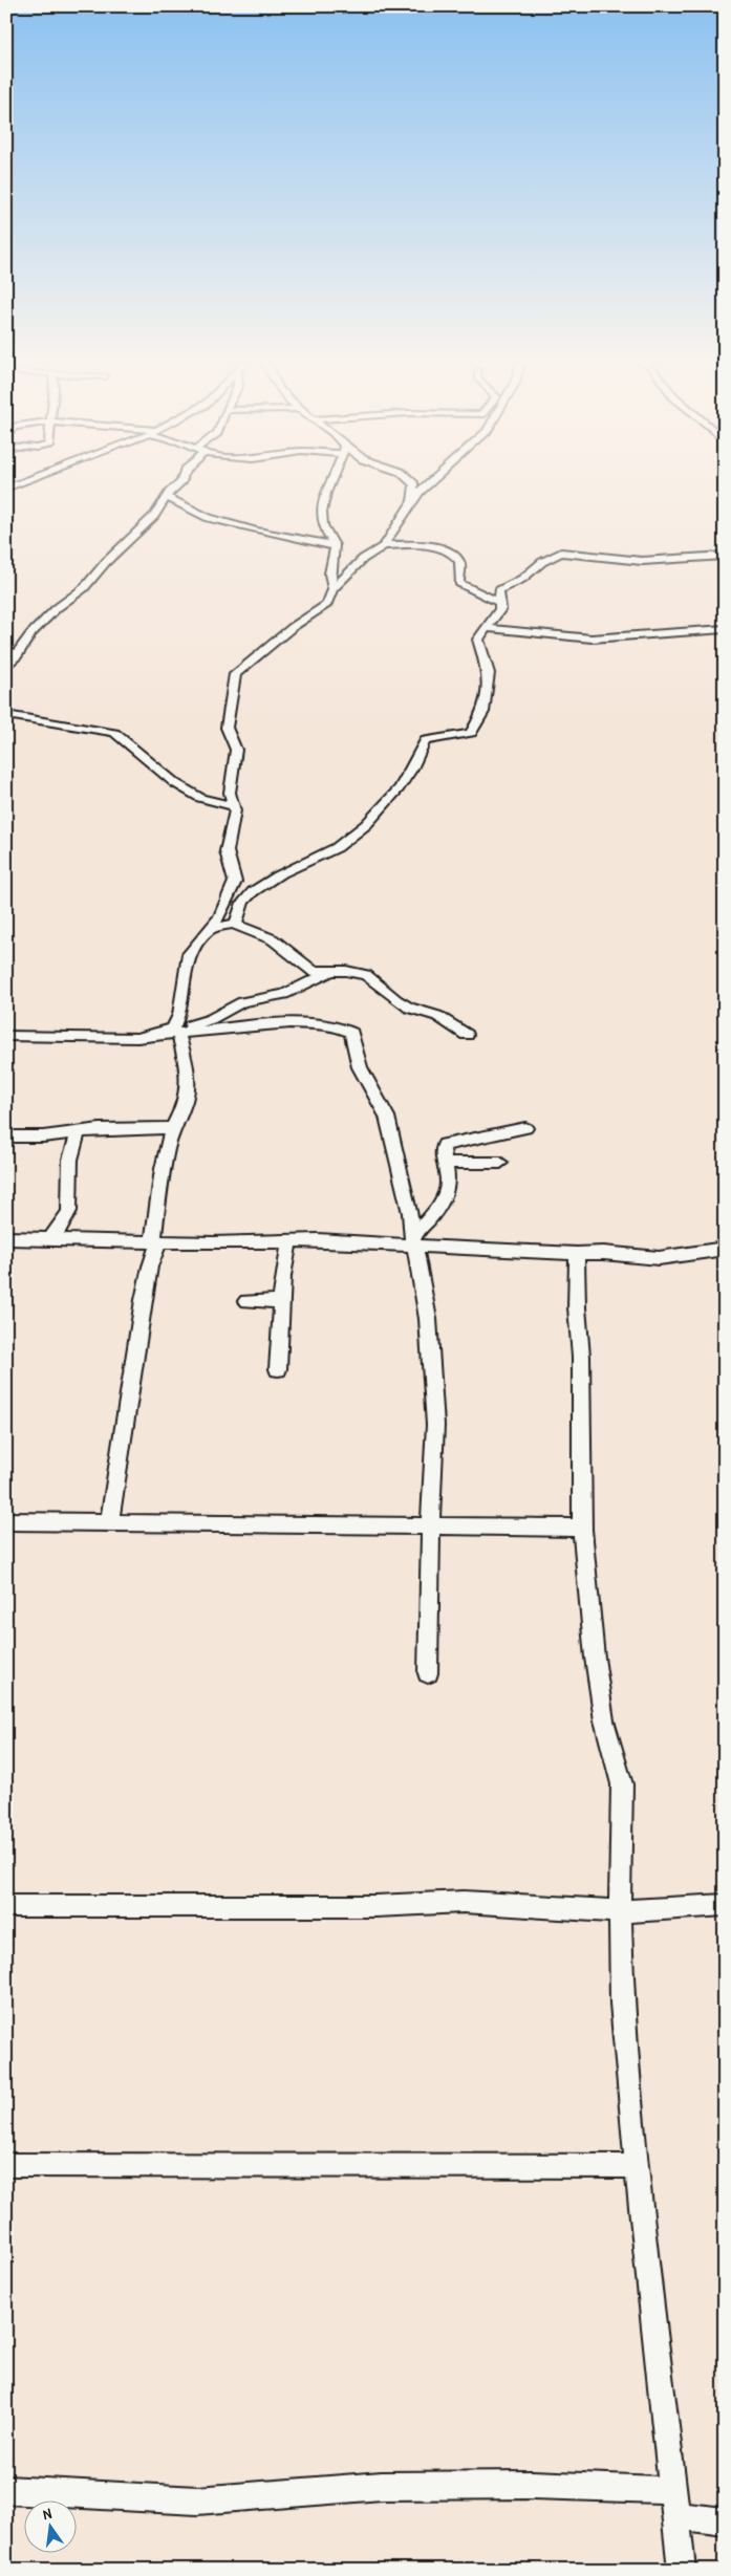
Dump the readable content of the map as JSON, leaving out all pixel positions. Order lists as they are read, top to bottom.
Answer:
{
  "north": "top"
}
